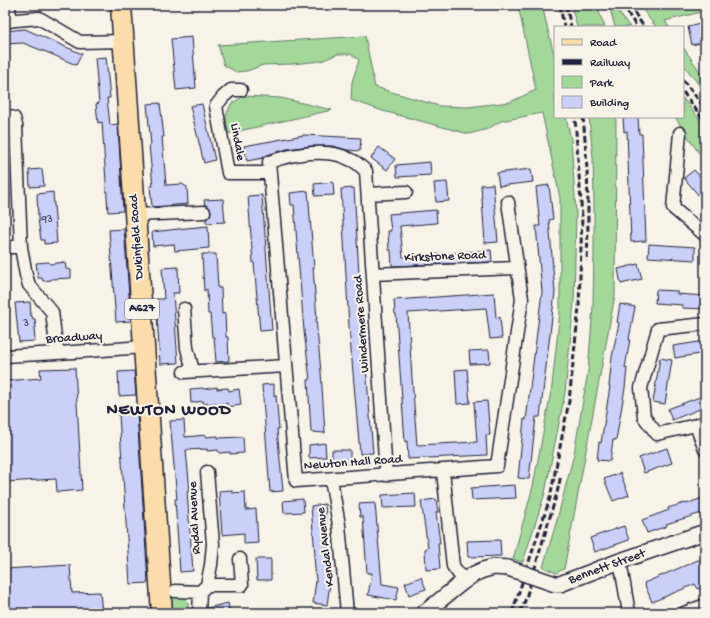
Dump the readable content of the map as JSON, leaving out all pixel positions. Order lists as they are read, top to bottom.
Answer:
{
  "streets": {
    "main road": ["Dukinfield Road", "A627"],
    "street": [
      "Lindale",
      "Kirkstone Road",
      "Windermere Road",
      "Broadway",
      "Newton Hall Road",
      "Rydal Avenue",
      "Kendal Avenue",
      "Bennett Street"
    ]
  },
  "crossings": [
    ["Lindale", "Windermere Road"],
    ["Lindale", "Newton Hall Road"],
    ["Dukinfield Road", "Broadway"],
    ["Kirkstone Road", "Windermere Road"],
    ["Kirkstone Road", "Newton Hall Road"],
    ["Windermere Road", "Newton Hall Road"],
    ["Newton Hall Road", "Kendal Avenue"]
  ],
  "districts": ["NEWTON WOOD"],
  "house_numbers": ["93", "3"],
  "legend": [
    "Road",
    "Railway",
    "Park",
    "Building"
  ]
}
